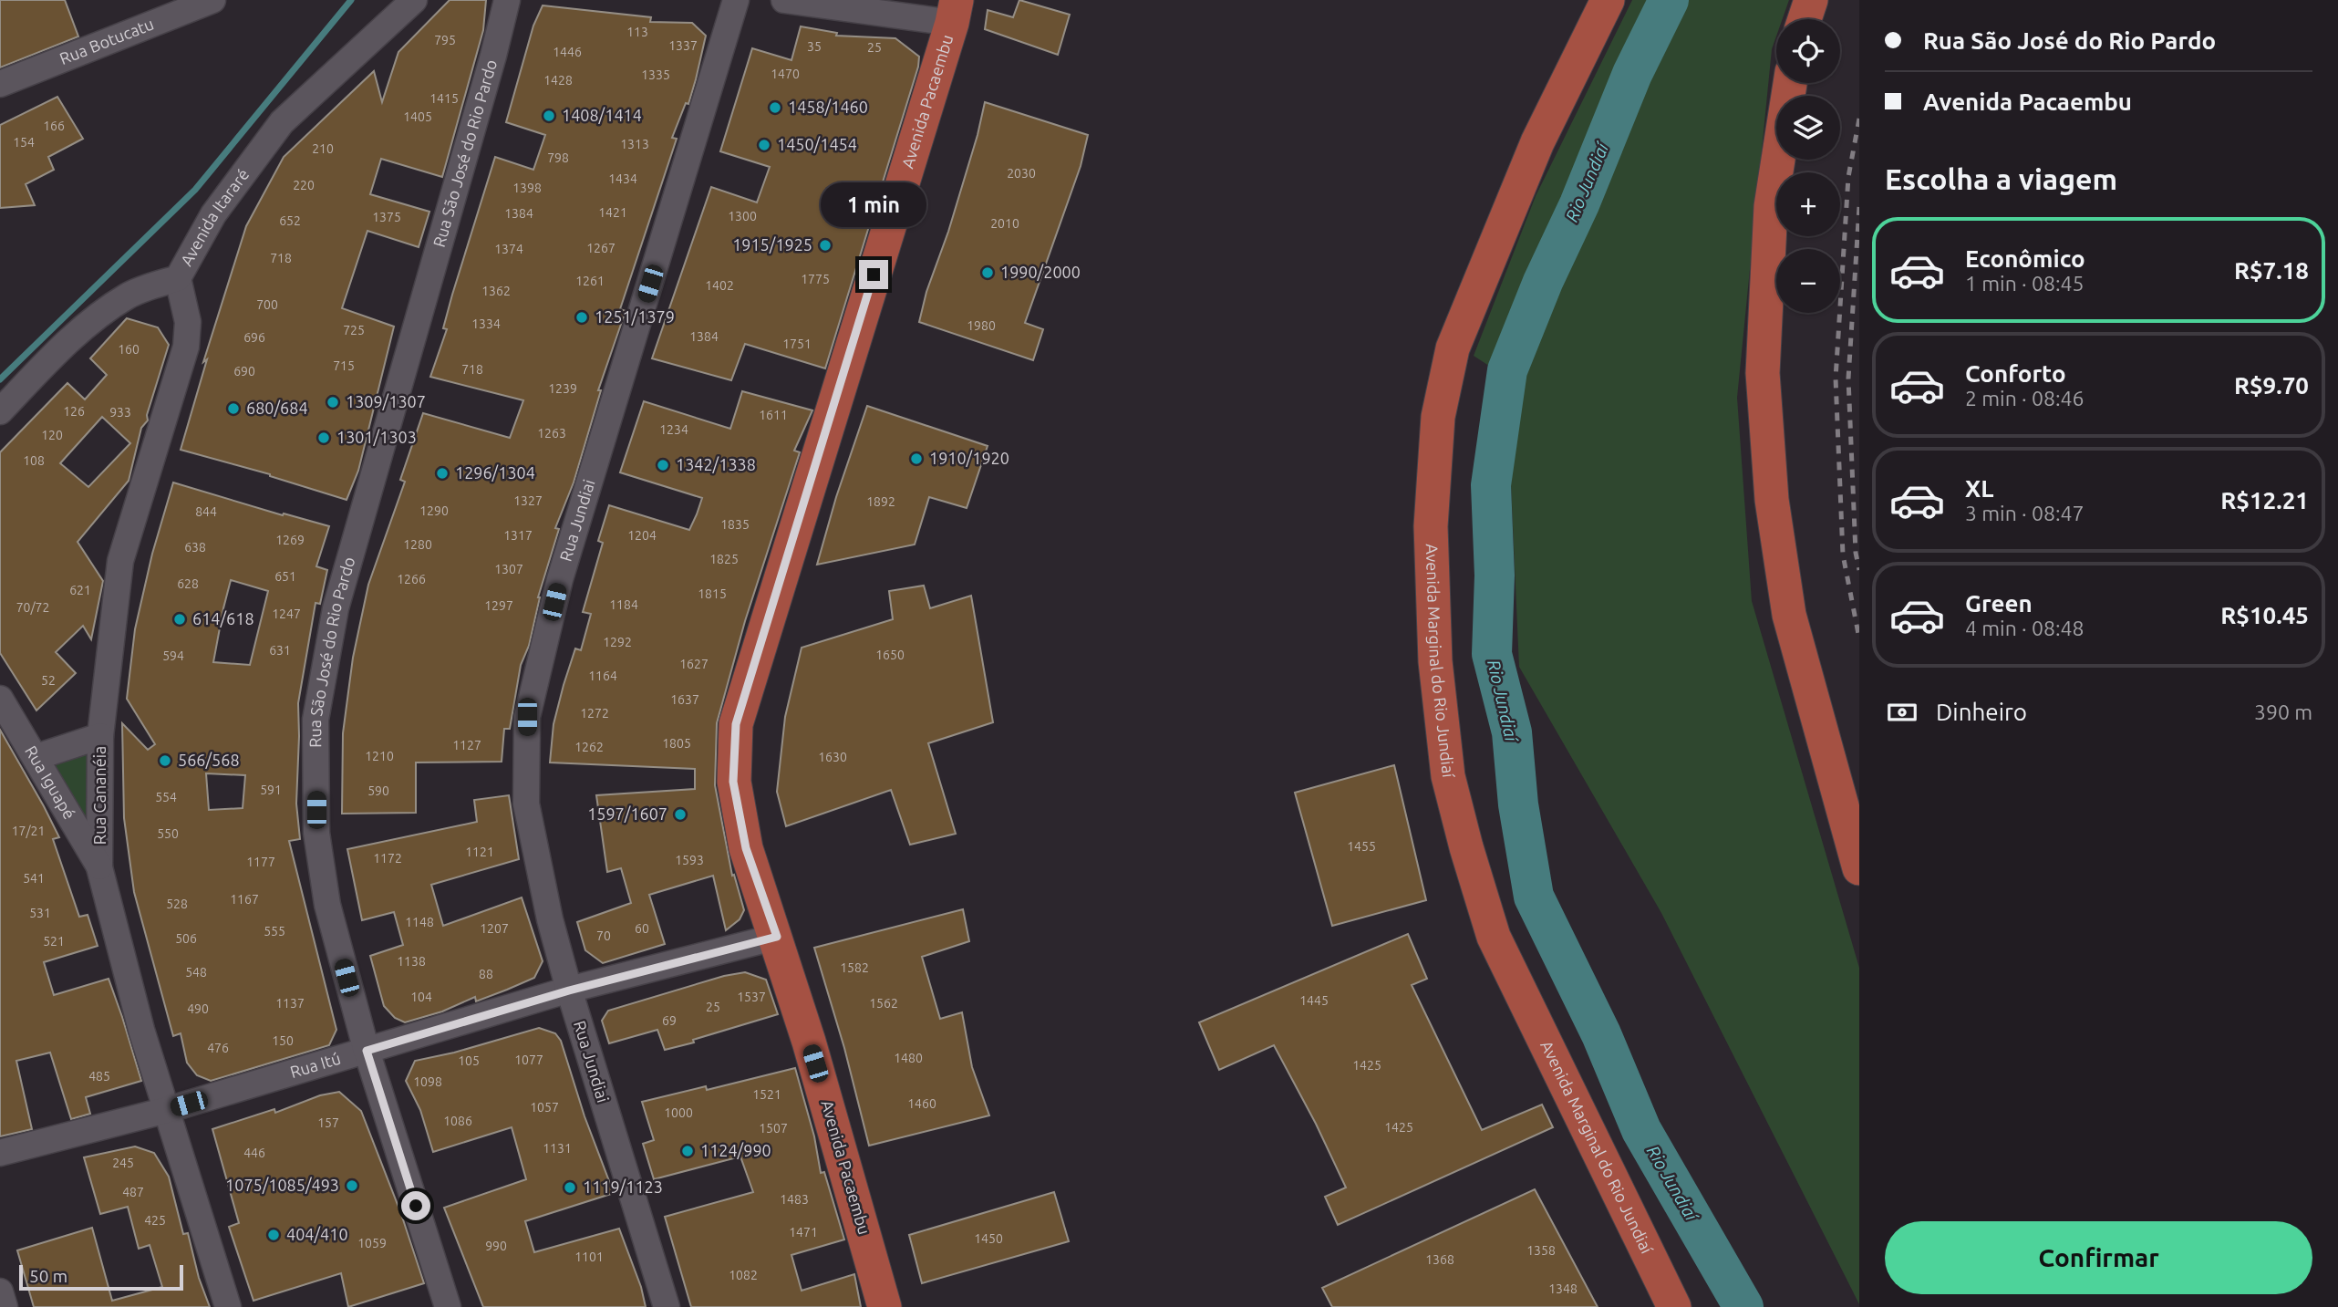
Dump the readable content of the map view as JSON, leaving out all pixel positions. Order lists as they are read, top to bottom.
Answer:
{
  "streets": {
    "main road": ["Avenida Pacaembu", "Avenida Marginal do Rio Jundiaí"],
    "street": [
      "Rua Botucatu",
      "Rua São José do Rio Pardo",
      "Avenida Itararé",
      "Rua Jundiai",
      "Rua Iguapé",
      "Rua Cananéia",
      "Rua Itú"
    ]
  },
  "crossings": [
    ["Avenida Pacaembu", "Rua Itú"],
    ["Rua São José do Rio Pardo", "Rua Itú"],
    ["Avenida Itararé", "Rua Cananéia"],
    ["Rua Jundiai", "Rua Itú"],
    ["Rua Iguapé", "Rua Cananéia"],
    ["Rua Cananéia", "Rua Itú"]
  ],
  "water": ["Rio Jundiaí"],
  "places": [
    "1458/1460",
    "1408/1414",
    "1450/1454",
    "1915/1925",
    "1990/2000",
    "1251/1379",
    "1309/1307",
    "680/684",
    "1301/1303",
    "1910/1920",
    "1342/1338",
    "1296/1304",
    "614/618",
    "566/568",
    "1597/1607",
    "1124/990",
    "1075/1085/493",
    "1119/1123",
    "404/410"
  ],
  "house_numbers": [
    "113",
    "795",
    "1337",
    "35",
    "25",
    "1446",
    "1470",
    "1335",
    "1428",
    "1415",
    "1405",
    "166",
    "154",
    "1313",
    "210",
    "798",
    "2030",
    "1434",
    "220",
    "1398",
    "1421",
    "1384",
    "1300",
    "1375",
    "652",
    "2010",
    "1267",
    "1374",
    "718",
    "1775",
    "1261",
    "1402",
    "1362",
    "700",
    "1334",
    "1980",
    "725",
    "1384",
    "696",
    "1751",
    "160",
    "715",
    "718",
    "690",
    "1239",
    "126",
    "933",
    "1611",
    "1234",
    "1263",
    "120",
    "108",
    "1327",
    "1892",
    "1290",
    "844",
    "1835",
    "1317",
    "1204",
    "1269",
    "1280",
    "638",
    "1825",
    "1307",
    "651",
    "1266",
    "628",
    "621",
    "1815",
    "1184",
    "1297",
    "70/72",
    "1247",
    "1292",
    "631",
    "1650",
    "594",
    "1627",
    "1164",
    "52",
    "1637",
    "1272",
    "1805",
    "1127",
    "1262",
    "1210",
    "1630",
    "591",
    "590",
    "554",
    "17/21",
    "550",
    "1455",
    "1121",
    "1172",
    "1593",
    "1177",
    "541",
    "1167",
    "528",
    "531",
    "1148",
    "1207",
    "60",
    "555",
    "70",
    "506",
    "521",
    "1138",
    "1582",
    "548",
    "88",
    "104",
    "1537",
    "1445",
    "1137",
    "1562",
    "25",
    "490",
    "69",
    "150",
    "476",
    "1480",
    "1077",
    "105",
    "1425",
    "485",
    "1098",
    "1521",
    "1460",
    "1057",
    "1000",
    "1086",
    "157",
    "1425",
    "1507",
    "1131",
    "446",
    "245",
    "487",
    "1483",
    "425",
    "1471",
    "1450",
    "1059",
    "990",
    "1358",
    "1101",
    "1368",
    "1082",
    "1348"
  ],
  "scale_bar": "50 m",
  "page": {
    "banner": ["Rua São José do Rio Pardo", "Avenida Pacaembu"],
    "map_buttons": ["+", "−"],
    "heading": "Escolha a viagem",
    "bubble": "1 min",
    "list": [
      {
        "name": "Econômico",
        "note": "1 min · 08:45",
        "value": "R$7.18"
      },
      {
        "name": "Conforto",
        "note": "2 min · 08:46",
        "value": "R$9.70"
      },
      {
        "name": "XL",
        "note": "3 min · 08:47",
        "value": "R$12.21"
      },
      {
        "name": "Green",
        "note": "4 min · 08:48",
        "value": "R$10.45"
      }
    ],
    "pay": ["Dinheiro", "390 m"],
    "buttons": "Confirmar",
    "scale": "50 m"
  }
}
